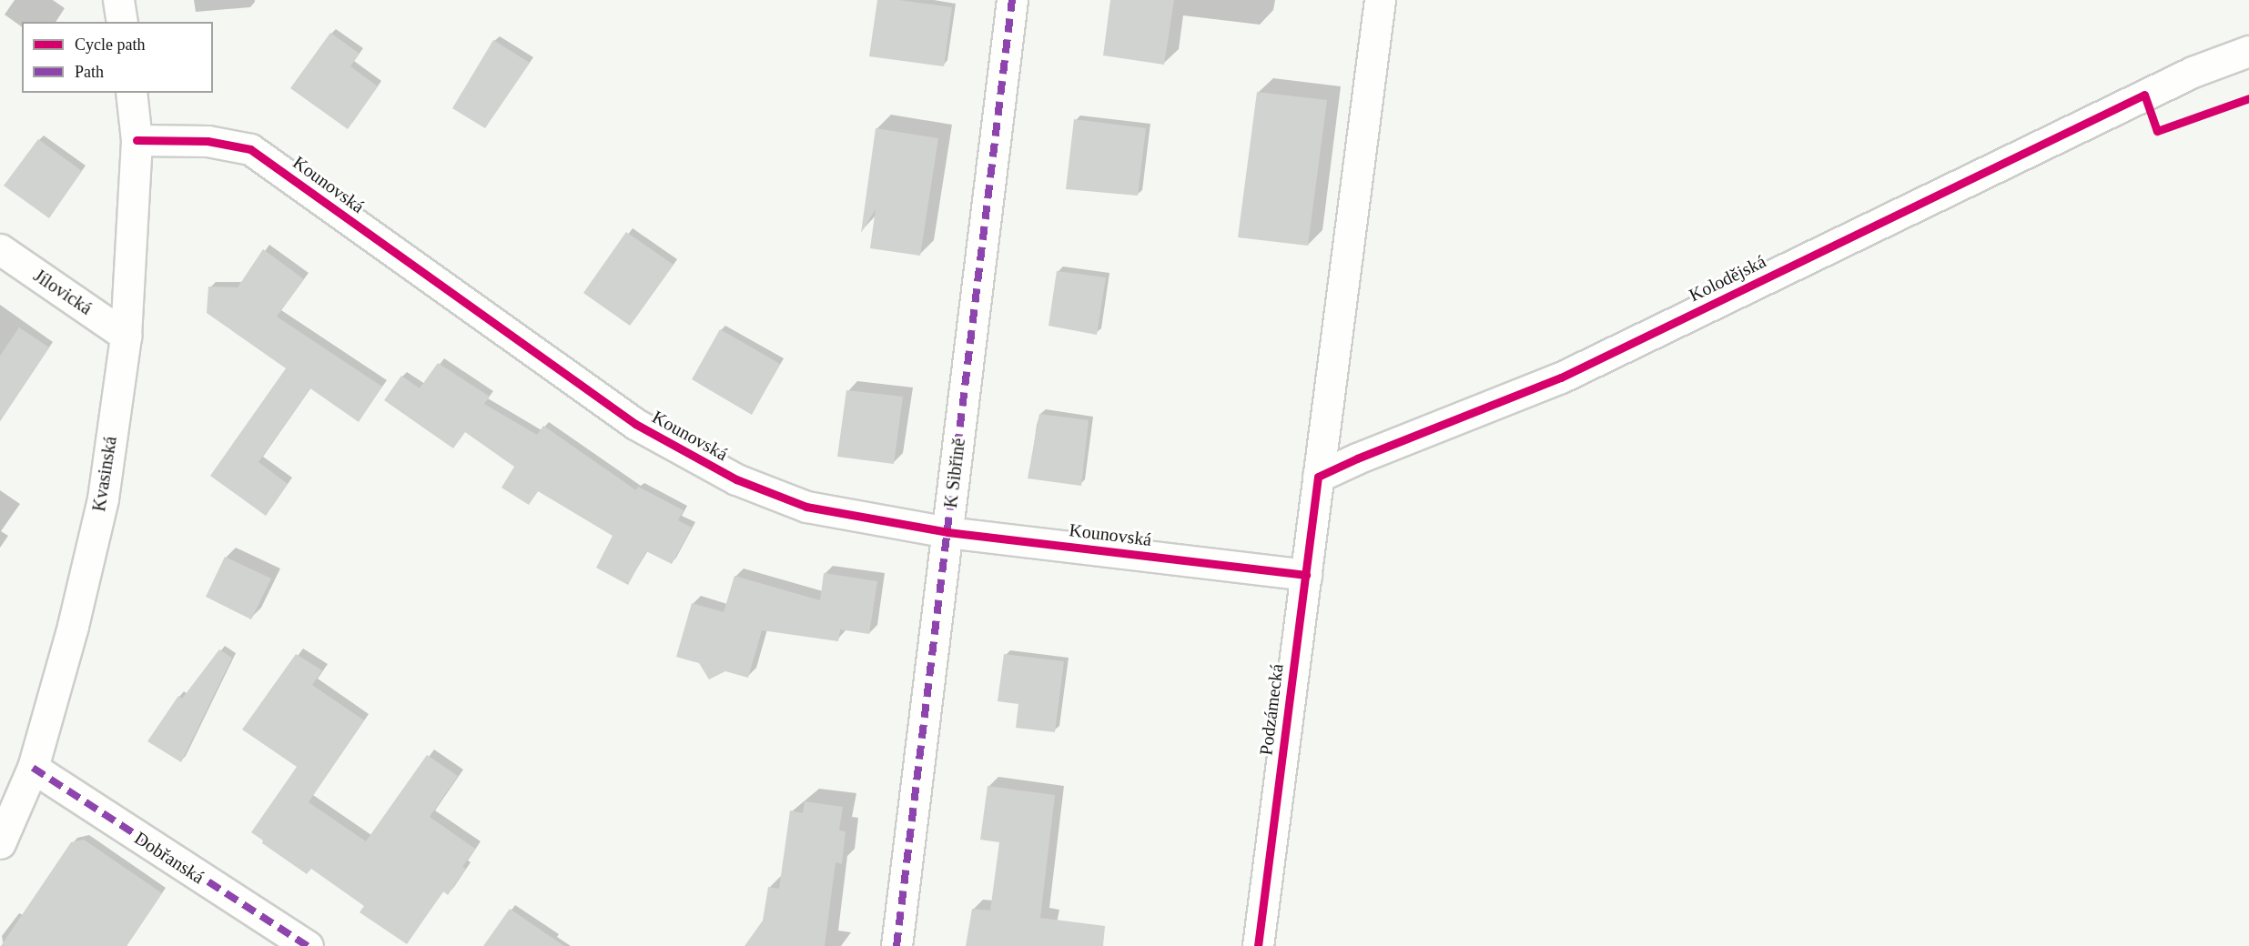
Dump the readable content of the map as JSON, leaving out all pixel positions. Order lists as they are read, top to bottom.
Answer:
{
  "streets": {
    "street": [
      "Kounovská",
      "Kolodějská",
      "Jílovická",
      "K Sibřině",
      "Kvasinská",
      "Podzámecká",
      "Dobřanská"
    ]
  },
  "crossings": [
    ["Kounovská", "K Sibřině"],
    ["Kounovská", "Kvasinská"],
    ["Kounovská", "Podzámecká"],
    ["Kolodějská", "Podzámecká"],
    ["Jílovická", "Kvasinská"],
    ["Kvasinská", "Dobřanská"]
  ],
  "legend": ["Cycle path", "Path"]
}
